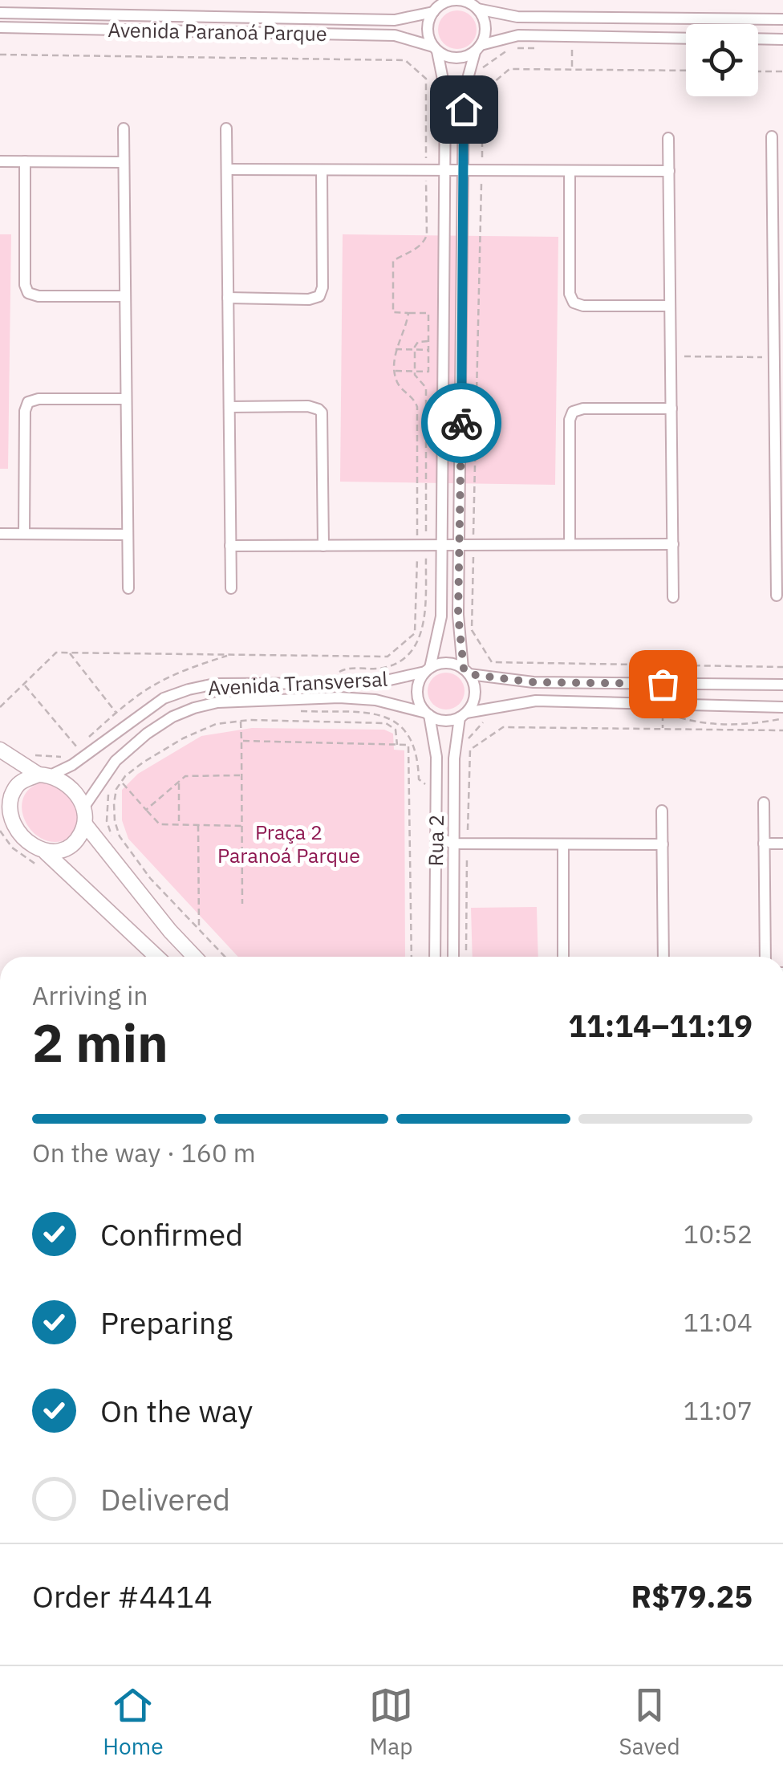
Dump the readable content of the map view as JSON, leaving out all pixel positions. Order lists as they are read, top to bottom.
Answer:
{
  "streets": {
    "street": ["Avenida Paranoá Parque", "Avenida Transversal", "Rua 2"]
  },
  "crossings": [
    ["Avenida Transversal", "Rua 2"]
  ],
  "parks": ["Praça 2 Paranoá Parque"],
  "page": {
    "heading": ["2 min", "Arriving in", "11:14–11:19"],
    "panel": ["Order #4414", "R$79.25"],
    "bar": "On the way · 160 m",
    "list": [
      ["Confirmed", "10:52"],
      ["Preparing", "11:04"],
      ["On the way", "11:07"],
      "Delivered"
    ],
    "tabs": ["Home", "Map", "Saved"]
  }
}
